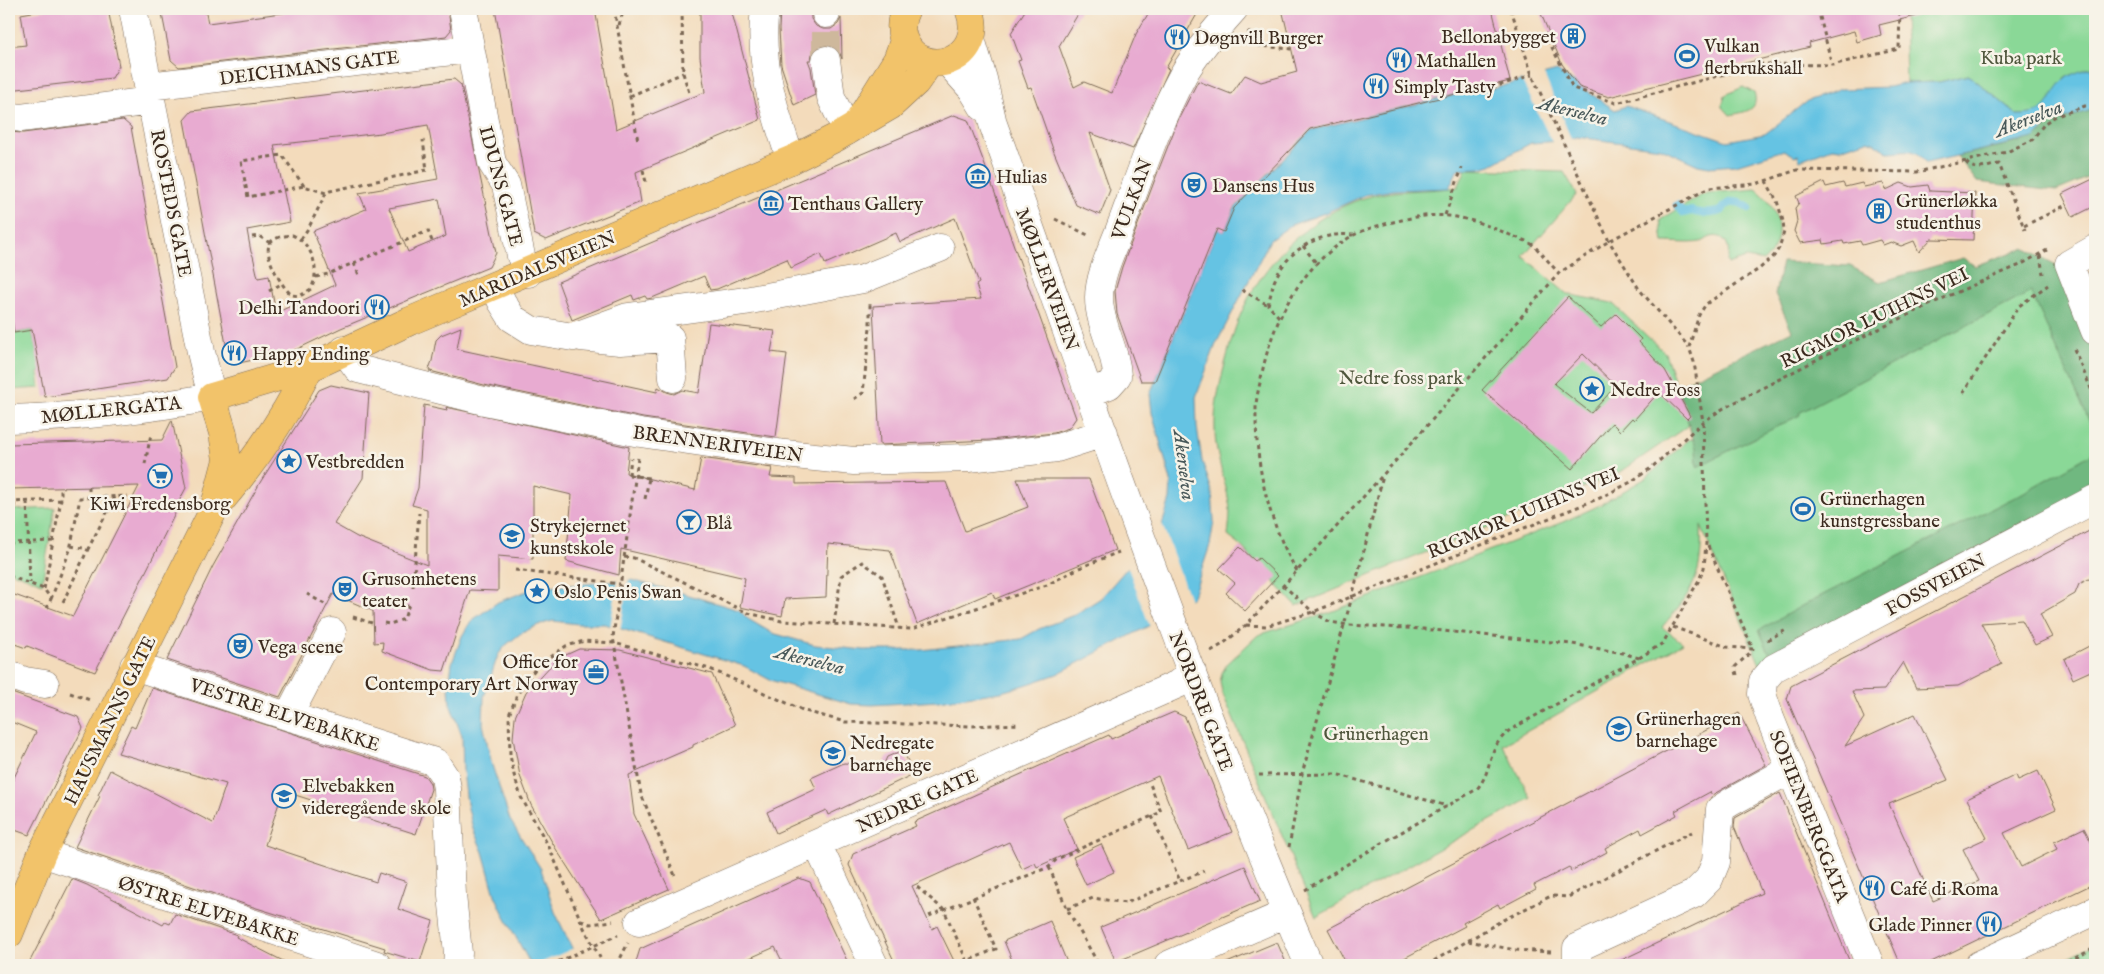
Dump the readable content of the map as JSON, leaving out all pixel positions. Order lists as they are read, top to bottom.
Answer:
{
  "streets": {
    "main road": ["MARIDALSVEIEN", "HAUSMANNS GATE"],
    "street": [
      "DEICHMANS GATE",
      "IDUNS GATE",
      "VULKAN",
      "ROSTEDS GATE",
      "MØLLERVEIEN",
      "MØLLERGATA",
      "BRENNERIVEIEN",
      "FOSSVEIEN",
      "NORDRE GATE",
      "VESTRE ELVEBAKKE",
      "NEDRE GATE",
      "SOFIENBERGGATA",
      "ØSTRE ELVEBAKKE"
    ],
    "path": ["RIGMOR LUIHNS VEI"]
  },
  "crossings": [
    ["DEICHMANS GATE", "IDUNS GATE"],
    ["DEICHMANS GATE", "ROSTEDS GATE"],
    ["IDUNS GATE", "MARIDALSVEIEN"],
    ["VULKAN", "MØLLERVEIEN"],
    ["ROSTEDS GATE", "MARIDALSVEIEN"],
    ["ROSTEDS GATE", "MØLLERGATA"],
    ["ROSTEDS GATE", "HAUSMANNS GATE"],
    ["MARIDALSVEIEN", "MØLLERVEIEN"],
    ["MARIDALSVEIEN", "MØLLERGATA"],
    ["MARIDALSVEIEN", "BRENNERIVEIEN"],
    ["MARIDALSVEIEN", "HAUSMANNS GATE"],
    ["MØLLERVEIEN", "BRENNERIVEIEN"],
    ["MØLLERVEIEN", "NORDRE GATE"],
    ["MØLLERGATA", "HAUSMANNS GATE"],
    ["BRENNERIVEIEN", "NORDRE GATE"],
    ["FOSSVEIEN", "SOFIENBERGGATA"],
    ["NORDRE GATE", "NEDRE GATE"],
    ["VESTRE ELVEBAKKE", "HAUSMANNS GATE"],
    ["HAUSMANNS GATE", "ØSTRE ELVEBAKKE"]
  ],
  "water": ["Akerselva"],
  "parks": ["Kuba park", "Nedre foss park", "Grünerhagen"],
  "places": {
    "building": ["Bellonabygget", "Grünerløkka studenthus"],
    "restaurant": [
      "Døgnvill Burger",
      "Mathallen",
      "Simply Tasty",
      "Delhi Tandoori",
      "Happy Ending",
      "Café di Roma",
      "Glade Pinner"
    ],
    "sports": ["Vulkan flerbrukshall", "Grünerhagen kunstgressbane"],
    "museum": ["Hulias", "Tenthaus Gallery"],
    "theatre": ["Dansens Hus", "Grusomhetens teater", "Vega scene"],
    "place": ["Nedre Foss", "Vestbredden", "Oslo Penis Swan"],
    "supermarket": ["Kiwi Fredensborg"],
    "bar": ["Blå"],
    "school or university": [
      "Strykejernet kunstskole",
      "Grünerhagen barnehage",
      "Nedregate barnehage",
      "Elvebakken videregående skole"
    ],
    "office": ["Office for Contemporary Art Norway"]
  }
}
